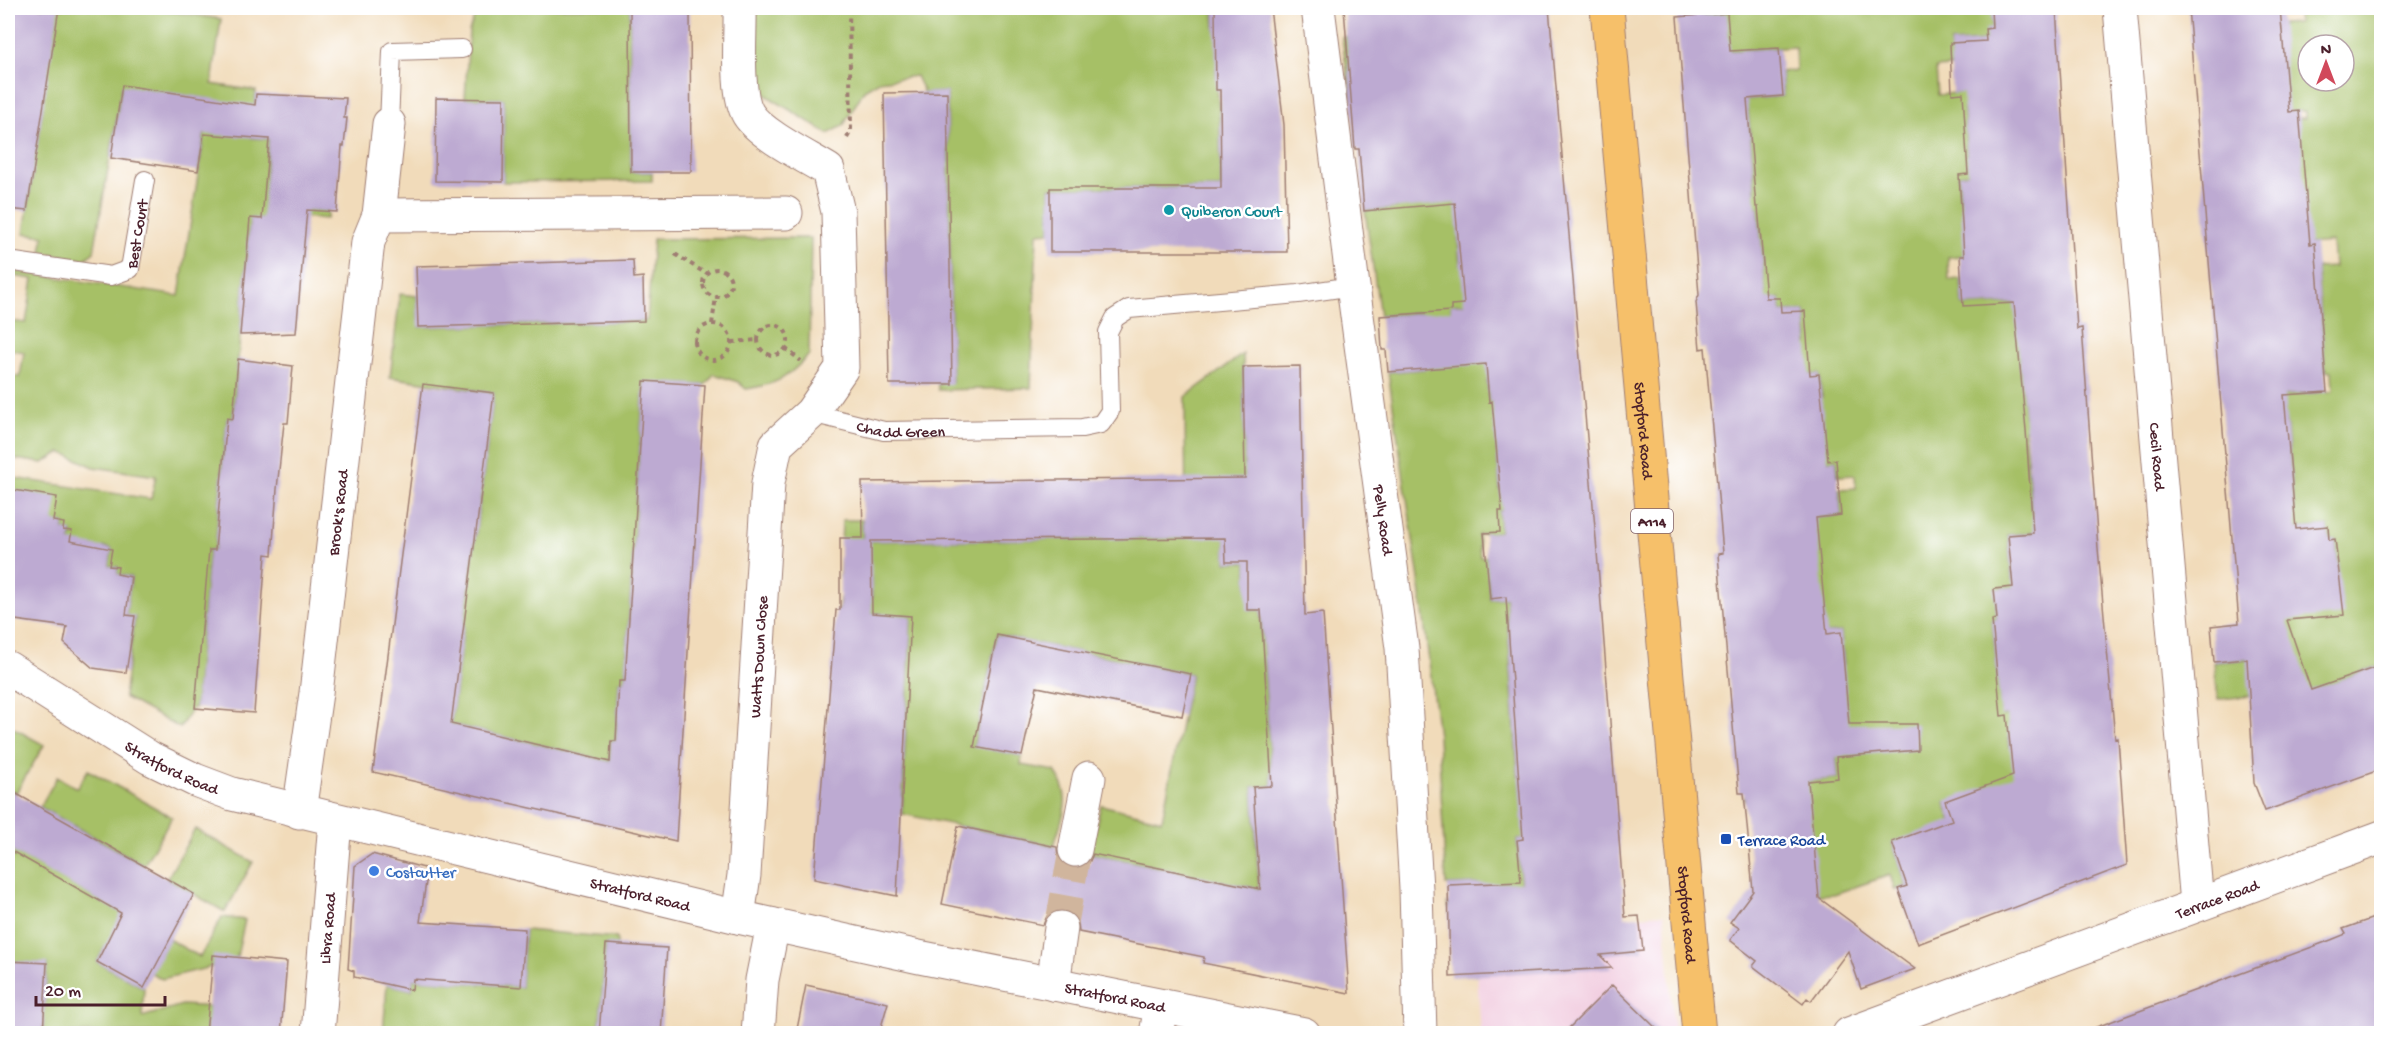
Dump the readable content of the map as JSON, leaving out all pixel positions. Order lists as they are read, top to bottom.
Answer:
{
  "streets": {
    "main road": ["Stopford Road", "A114"],
    "street": [
      "Cecil Road",
      "Brook's Road",
      "Pelly Road",
      "Watts Down Close",
      "Stratford Road",
      "Terrace Road",
      "Libra Road"
    ],
    "lane": ["Best Court", "Chadd Green"]
  },
  "crossings": [
    ["Chadd Green", "Pelly Road"],
    ["Chadd Green", "Watts Down Close"],
    ["Cecil Road", "Terrace Road"],
    ["Brook's Road", "Stratford Road"],
    ["Watts Down Close", "Stratford Road"],
    ["Stratford Road", "Libra Road"]
  ],
  "places": {
    "other": ["Quiberon Court", "Costcutter"],
    "transit": ["Terrace Road"]
  },
  "scale_bar": "20 m",
  "north": "top"
}
